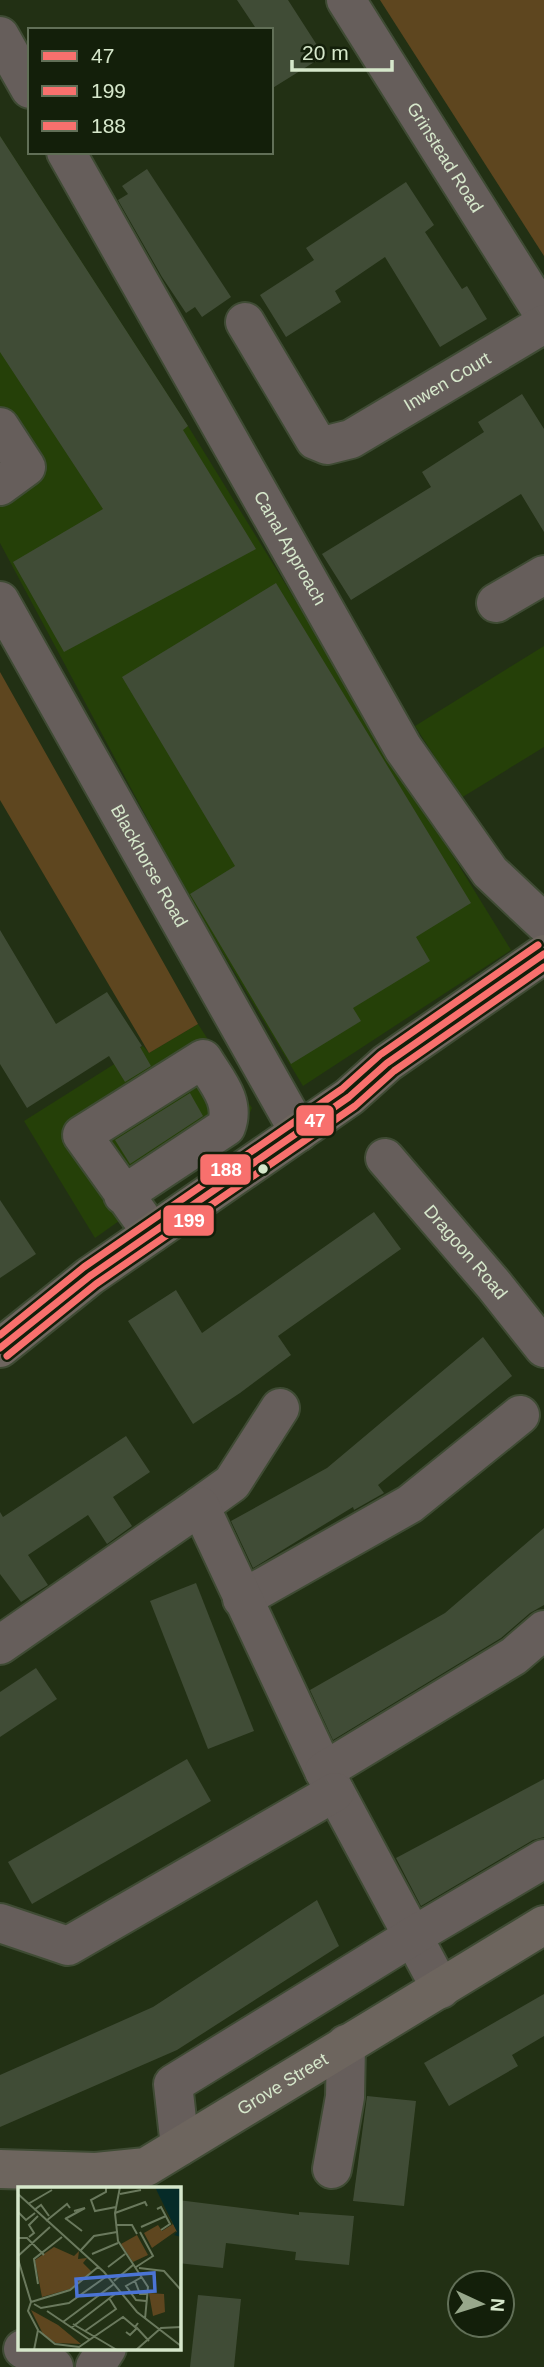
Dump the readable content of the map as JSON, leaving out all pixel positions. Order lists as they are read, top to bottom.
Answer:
{
  "streets": {
    "main road": ["Grove Street"],
    "street": [
      "Grinstead Road",
      "Inwen Court",
      "Canal Approach",
      "Blackhorse Road",
      "Dragoon Road"
    ]
  },
  "lines": ["transit line 188", "transit line 47", "transit line 199"],
  "legend": ["47", "199", "188"],
  "scale_bar": "20 m",
  "north": "right"
}
